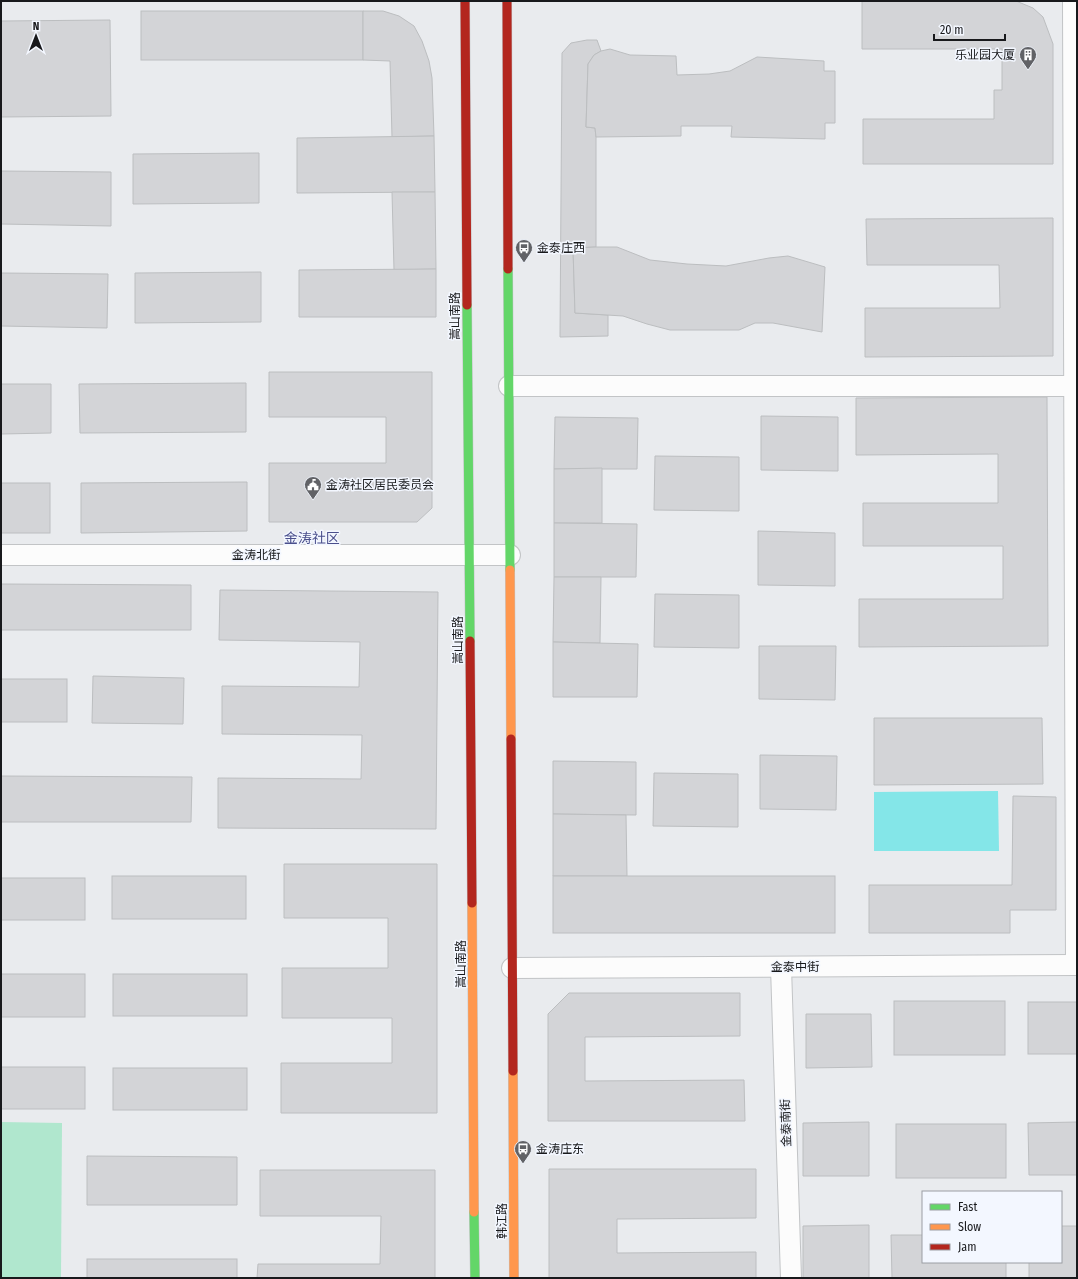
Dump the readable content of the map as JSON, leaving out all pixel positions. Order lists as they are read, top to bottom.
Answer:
{
  "streets": {
    "street": [
      "嵩山南路",
      "金涛北街",
      "金泰中街",
      "金泰南街",
      "韩江路"
    ]
  },
  "crossings": [
    ["嵩山南路", "金涛北街"],
    ["金泰中街", "金泰南街"],
    ["金泰中街", "韩江路"]
  ],
  "districts": ["金涛社区"],
  "places": {
    "building": ["乐业园大厦"],
    "bus stop": ["金泰庄西", "金涛庄东"],
    "public building": ["金涛社区居民委员会"]
  },
  "legend": ["Fast", "Slow", "Jam"],
  "scale_bar": "20 m",
  "north": "top"
}
